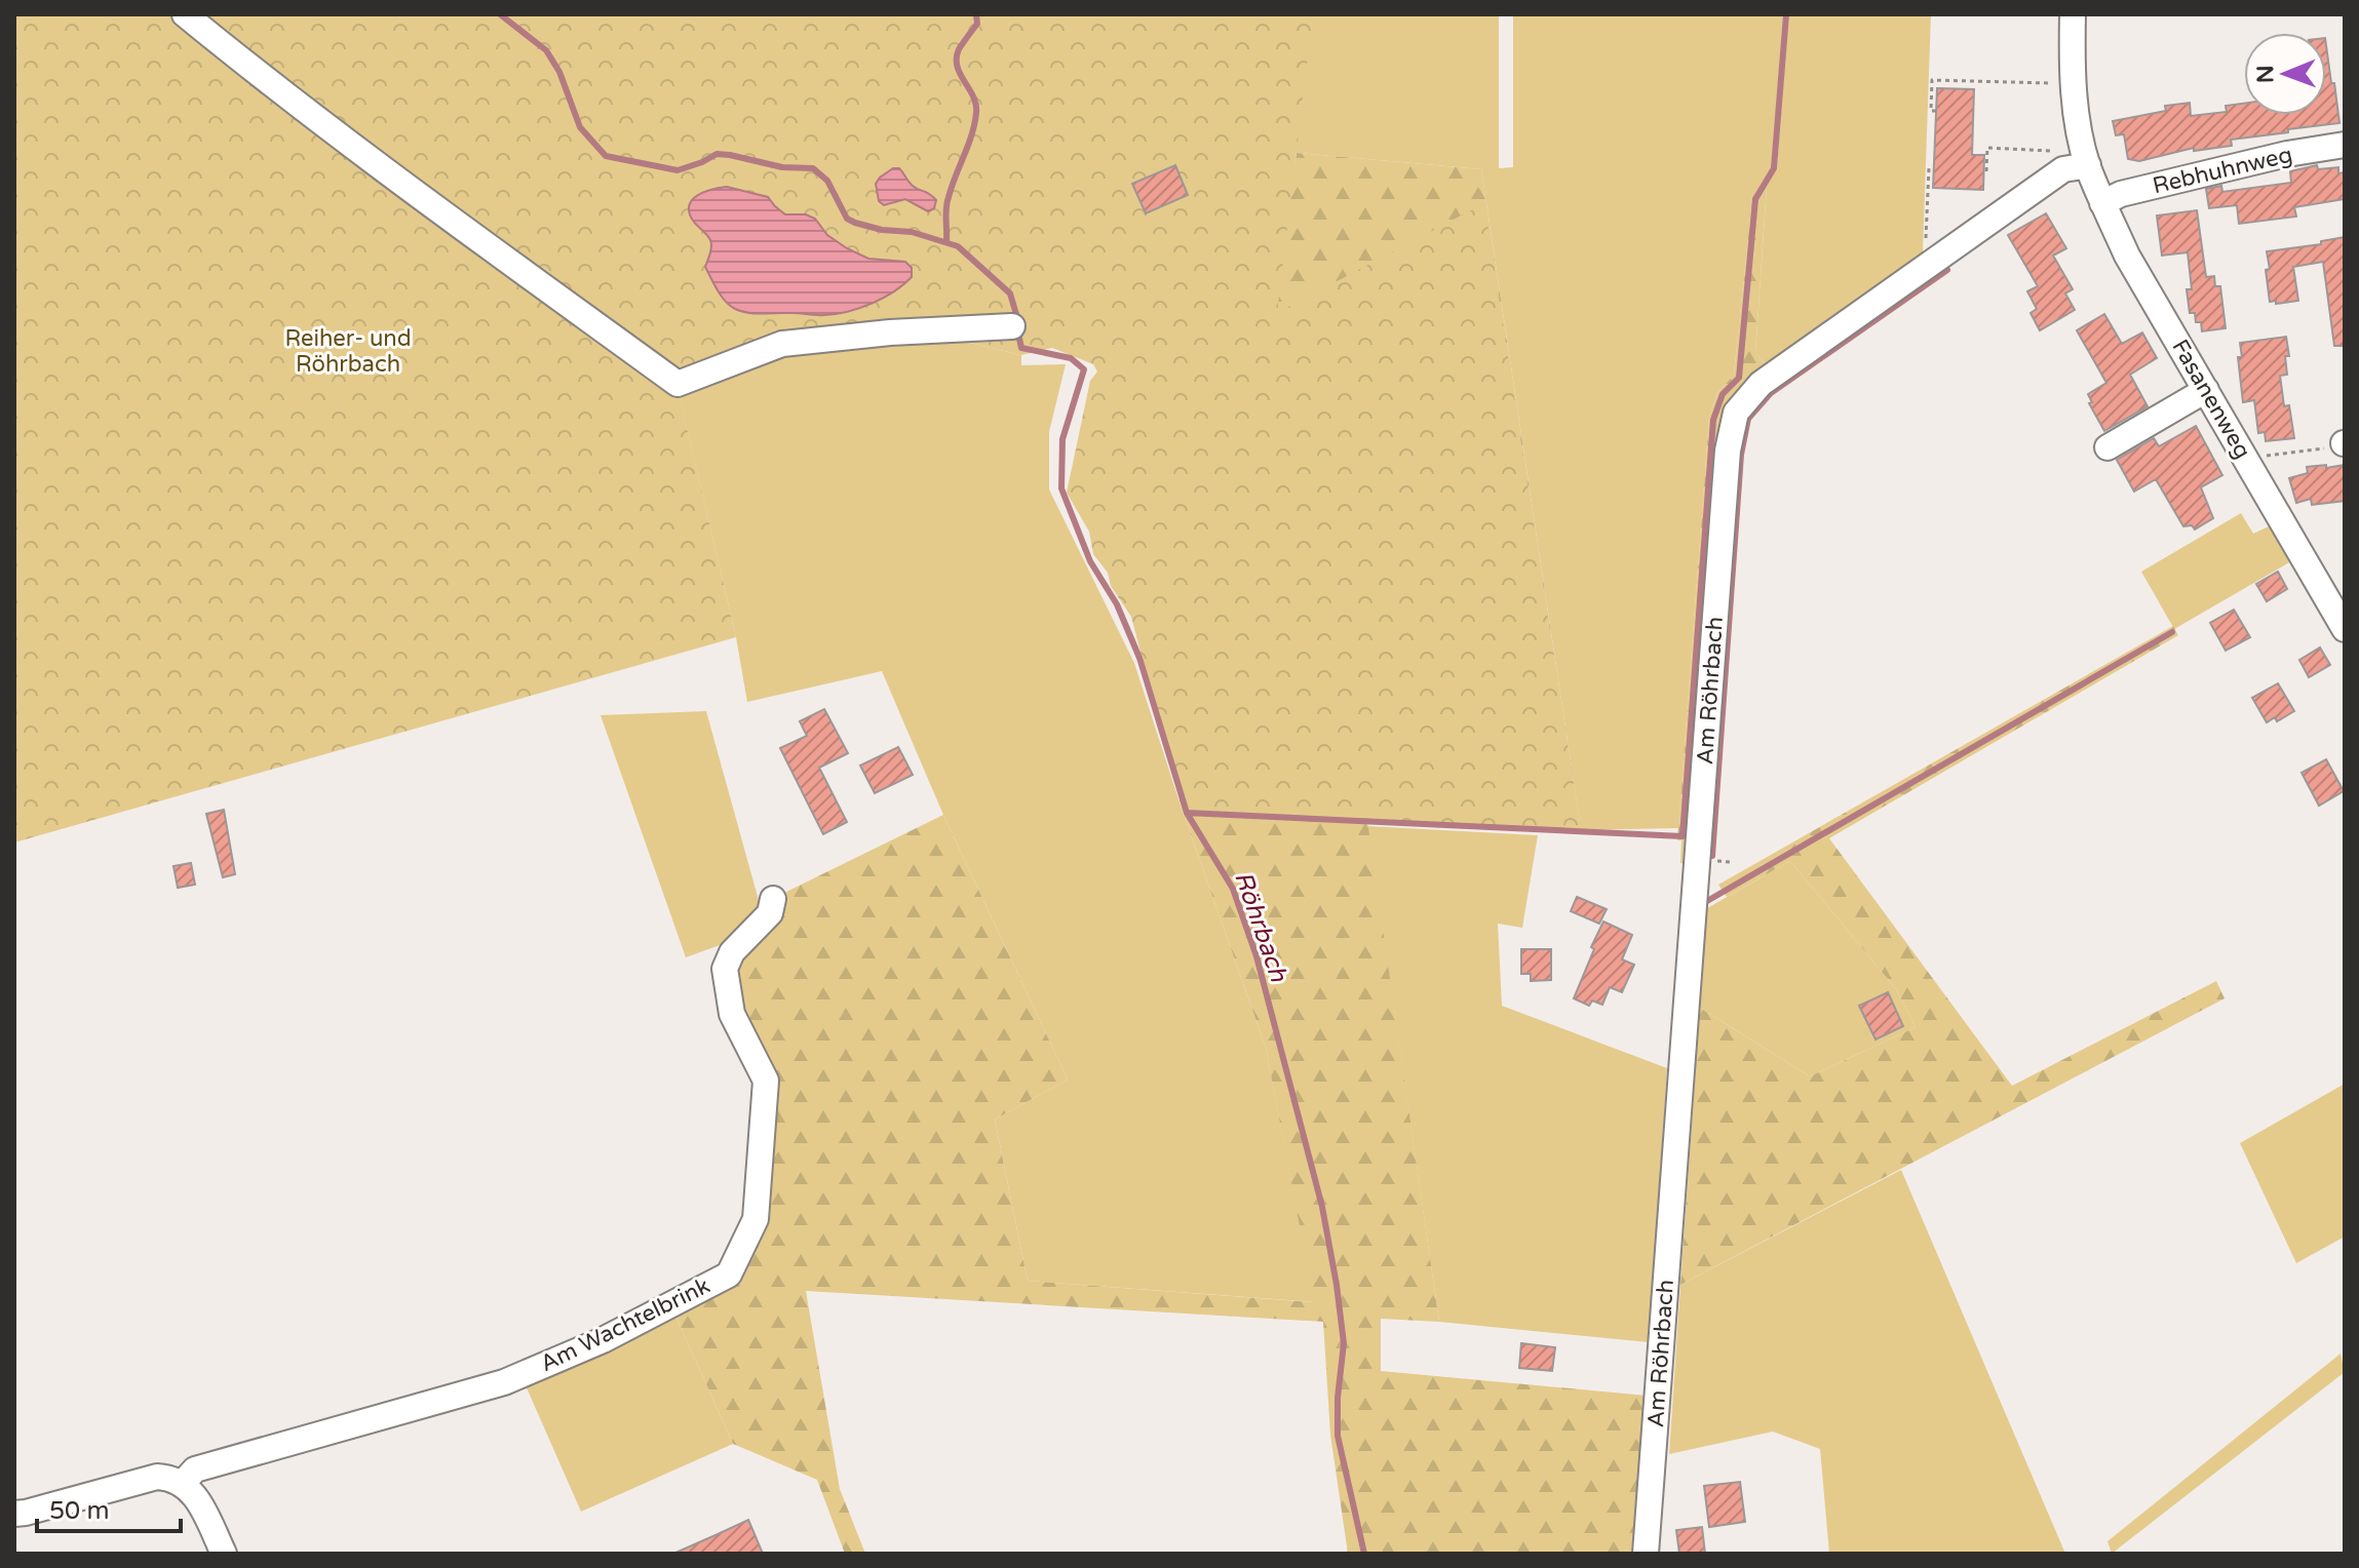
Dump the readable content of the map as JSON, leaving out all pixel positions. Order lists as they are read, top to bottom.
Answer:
{
  "streets": {
    "street": [
      "Rebhuhnweg",
      "Fasanenweg",
      "Am Röhrbach",
      "Am Wachtelbrink"
    ]
  },
  "crossings": [
    ["Rebhuhnweg", "Fasanenweg"],
    ["Fasanenweg", "Am Röhrbach"]
  ],
  "water": ["Röhrbach"],
  "parks": ["Reiher- und Röhrbach"],
  "scale_bar": "50 m",
  "north": "left"
}
